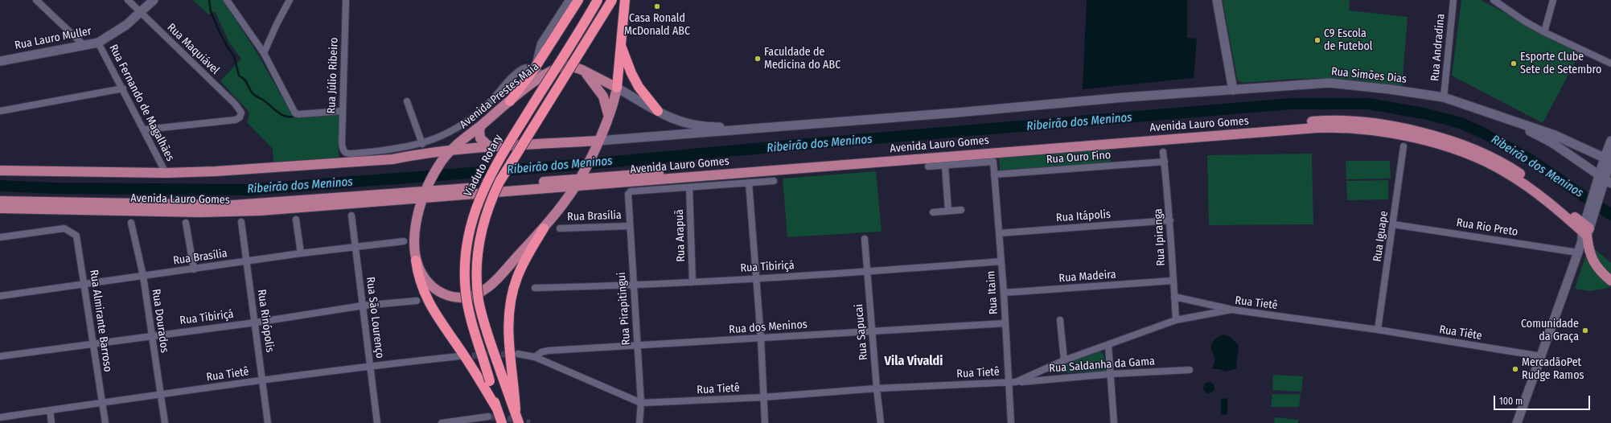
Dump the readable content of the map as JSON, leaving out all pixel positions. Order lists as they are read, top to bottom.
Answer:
{
  "streets": {
    "highway": ["Viaduto Rotary"],
    "main road": [
      "Rua Lauro Muller",
      "Rua Simões Dias",
      "Avenida Prestes Maia",
      "Avenida Lauro Gomes"
    ],
    "street": [
      "Rua Andradina",
      "Rua Maquiável",
      "Rua Júlio Ribeiro",
      "Rua Fernando de Magalhães",
      "Rua Ouro Fino",
      "Rua Brasília",
      "Rua Itápolis",
      "Rua Rio Preto",
      "Rua Arapuã",
      "Rua Iguape",
      "Rua Ipiranga",
      "Rua Tibiriçá",
      "Rua Madeira",
      "Rua Itaim",
      "Rua Tietê",
      "Rua Pirapitingui",
      "Rua São Lourenço",
      "Rua Almirante Barroso",
      "Rua Dourados",
      "Rua Rinópolis",
      "Rua dos Meninos",
      "Rua Sapucai",
      "Rua Tiête",
      "Rua Saldanha da Gama"
    ]
  },
  "crossings": [
    ["Rua Lauro Muller", "Rua Maquiável"],
    ["Rua Lauro Muller", "Rua Fernando de Magalhães"],
    ["Rua Andradina", "Rua Simões Dias"],
    ["Rua Maquiável", "Rua Fernando de Magalhães"],
    ["Avenida Prestes Maia", "Avenida Lauro Gomes"],
    ["Rua Ouro Fino", "Rua Ipiranga"],
    ["Rua Ouro Fino", "Rua Itaim"],
    ["Rua Brasília", "Rua Pirapitingui"],
    ["Rua Brasília", "Rua São Lourenço"],
    ["Rua Brasília", "Rua Almirante Barroso"],
    ["Rua Brasília", "Rua Dourados"],
    ["Rua Brasília", "Rua Rinópolis"],
    ["Rua Itápolis", "Rua Ipiranga"],
    ["Rua Itápolis", "Rua Itaim"],
    ["Rua Rio Preto", "Rua Iguape"],
    ["Rua Arapuã", "Rua Tibiriçá"],
    ["Rua Arapuã", "Rua Pirapitingui"],
    ["Rua Iguape", "Rua Tietê"],
    ["Rua Iguape", "Rua Tiête"],
    ["Rua Ipiranga", "Rua Madeira"],
    ["Rua Ipiranga", "Rua Tietê"],
    ["Rua Tibiriçá", "Rua Itaim"],
    ["Rua Tibiriçá", "Rua Pirapitingui"],
    ["Rua Tibiriçá", "Rua São Lourenço"],
    ["Rua Tibiriçá", "Rua Almirante Barroso"],
    ["Rua Tibiriçá", "Rua Dourados"],
    ["Rua Tibiriçá", "Rua Rinópolis"],
    ["Rua Tibiriçá", "Rua Sapucai"],
    ["Rua Madeira", "Rua Itaim"],
    ["Rua Itaim", "Rua Tietê"],
    ["Rua Itaim", "Rua dos Meninos"],
    ["Rua Itaim", "Rua Saldanha da Gama"],
    ["Rua Tietê", "Rua Pirapitingui"],
    ["Rua Tietê", "Rua São Lourenço"],
    ["Rua Tietê", "Rua Almirante Barroso"],
    ["Rua Tietê", "Rua Dourados"],
    ["Rua Tietê", "Rua Rinópolis"],
    ["Rua Tietê", "Rua dos Meninos"],
    ["Rua Tietê", "Rua Sapucai"],
    ["Rua Tietê", "Rua Tiête"],
    ["Rua Tietê", "Rua Saldanha da Gama"],
    ["Rua Pirapitingui", "Rua dos Meninos"],
    ["Rua dos Meninos", "Rua Sapucai"]
  ],
  "districts": ["Vila Vivaldi"],
  "water": ["Ribeirão dos Meninos"],
  "places": [
    "Casa Ronald McDonald ABC",
    "C9 Escola de Futebol",
    "Faculdade de Medicina do ABC",
    "Esporte Clube Sete de Setembro",
    "Comunidade da Graça",
    "MercadãoPet Rudge Ramos"
  ],
  "scale_bar": "100 m"
}
